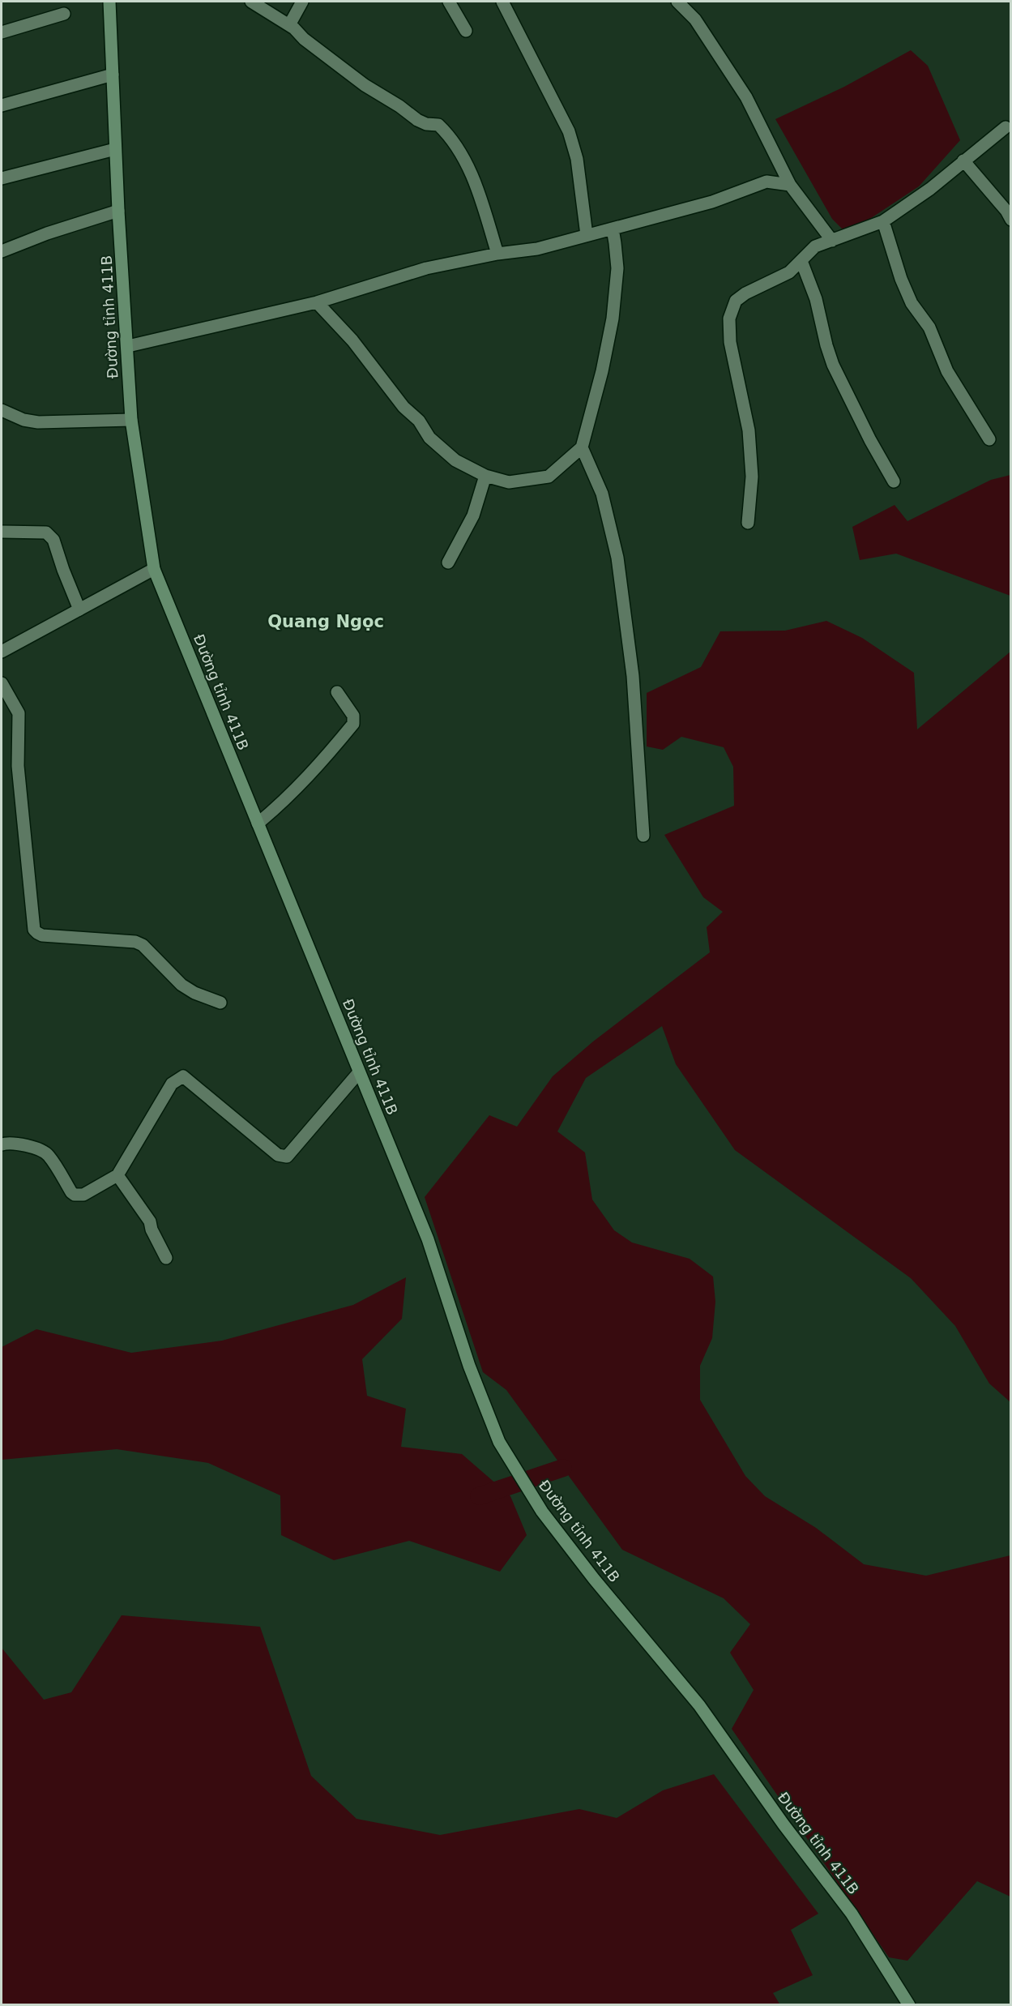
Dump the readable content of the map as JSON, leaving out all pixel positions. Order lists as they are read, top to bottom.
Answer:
{
  "streets": {
    "main road": ["Đường tỉnh 411B"]
  },
  "districts": ["Quang Ngọc"]
}
